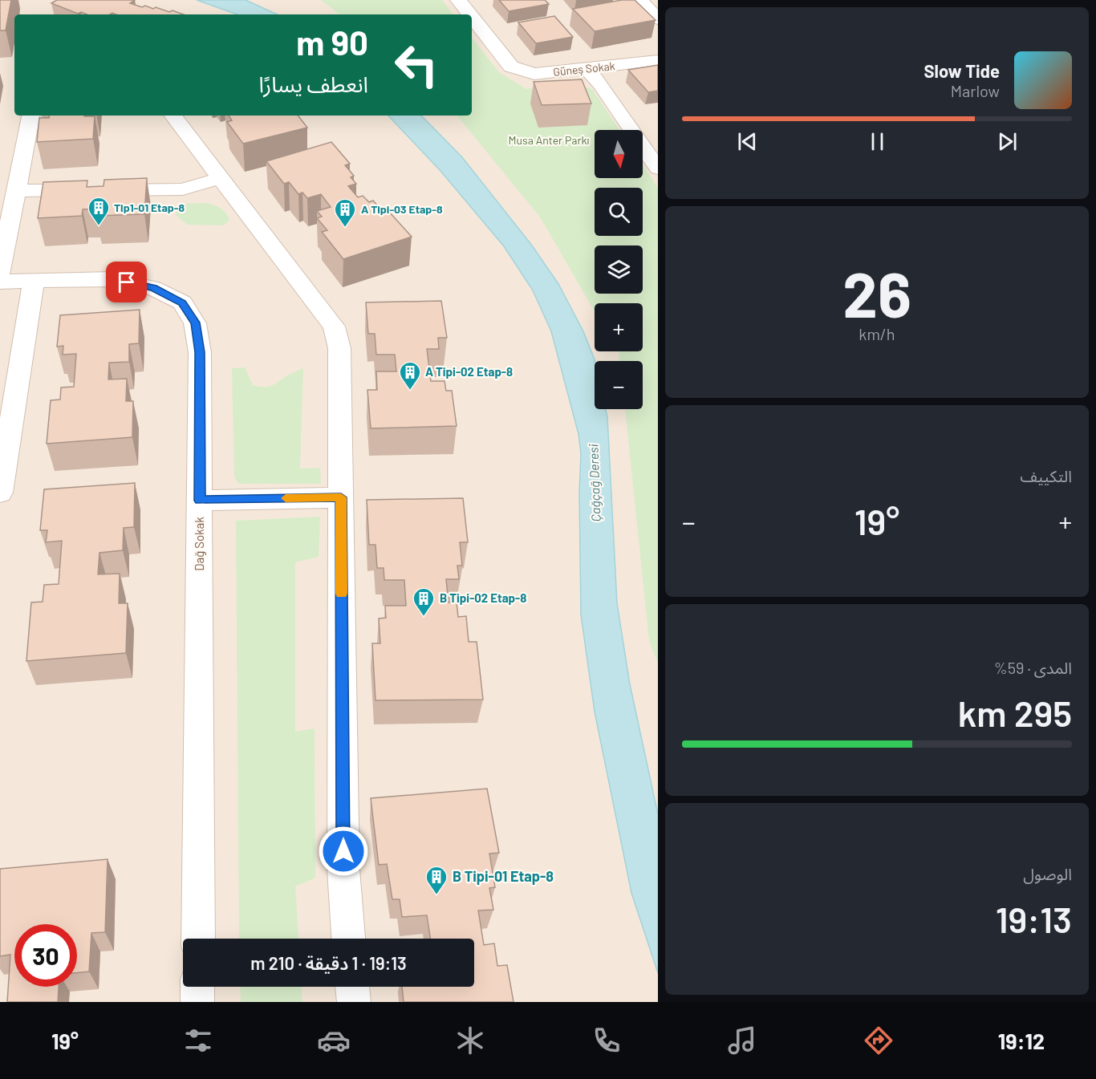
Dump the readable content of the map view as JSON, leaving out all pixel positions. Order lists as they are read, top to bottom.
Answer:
{
  "streets": {
    "street": ["Güneş Sokak", "Dağ Sokak"]
  },
  "water": ["Çağçağ Deresi"],
  "parks": ["Musa Anter Parkı"],
  "places": {
    "building": [
      "Tip1-01 Etap-8",
      "A Tipi-03 Etap-8",
      "A Tipi-02 Etap-8",
      "B Tipi-02 Etap-8",
      "B Tipi-01 Etap-8"
    ]
  },
  "north": "bottom",
  "page": {
    "turn": ["90 m", "انعطف يسارًا"],
    "song": ["Slow Tide", "Marlow"],
    "map_buttons": ["+", "−"],
    "tile": [
      ["26", "km/h"],
      "التكييف",
      ["المدى · 59%", "295 km"],
      ["الوصول", "19:13"]
    ],
    "heat": ["−", "19°", "+"],
    "limit": "30",
    "trip": "19:13 · 1 دقيقة · 210 m",
    "tabs": ["19:12", "19°"]
  }
}
